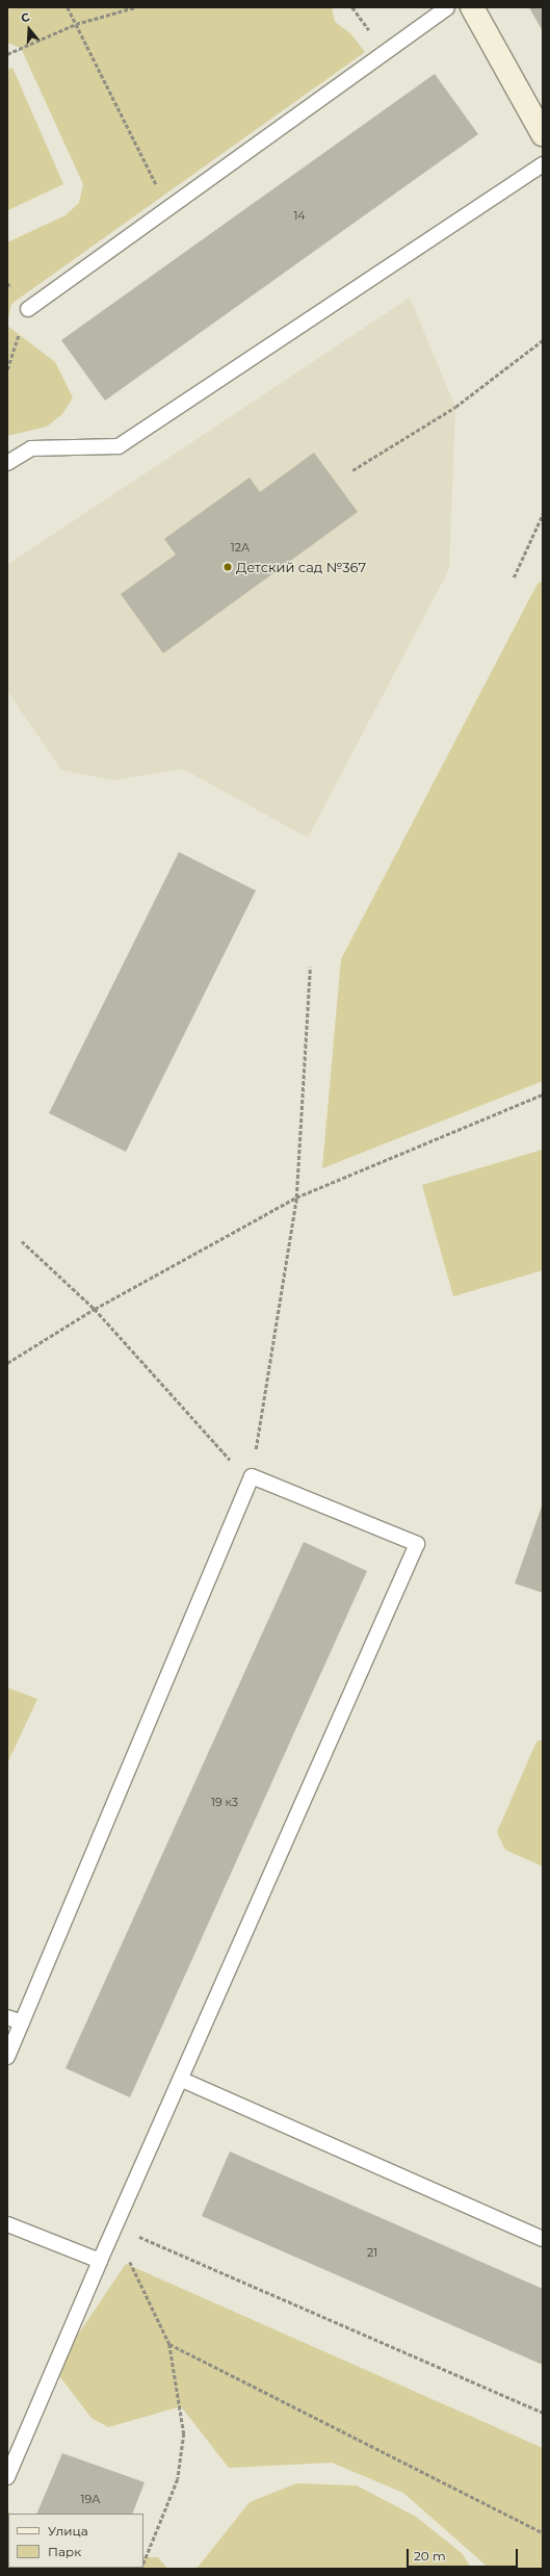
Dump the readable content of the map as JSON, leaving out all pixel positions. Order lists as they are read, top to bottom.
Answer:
{
  "places": ["Детский сад №367"],
  "house_numbers": [
    "14",
    "12А",
    "19 к3",
    "21",
    "19А"
  ],
  "legend": ["Улица", "Парк"],
  "scale_bar": "20 m",
  "north": "top"
}
